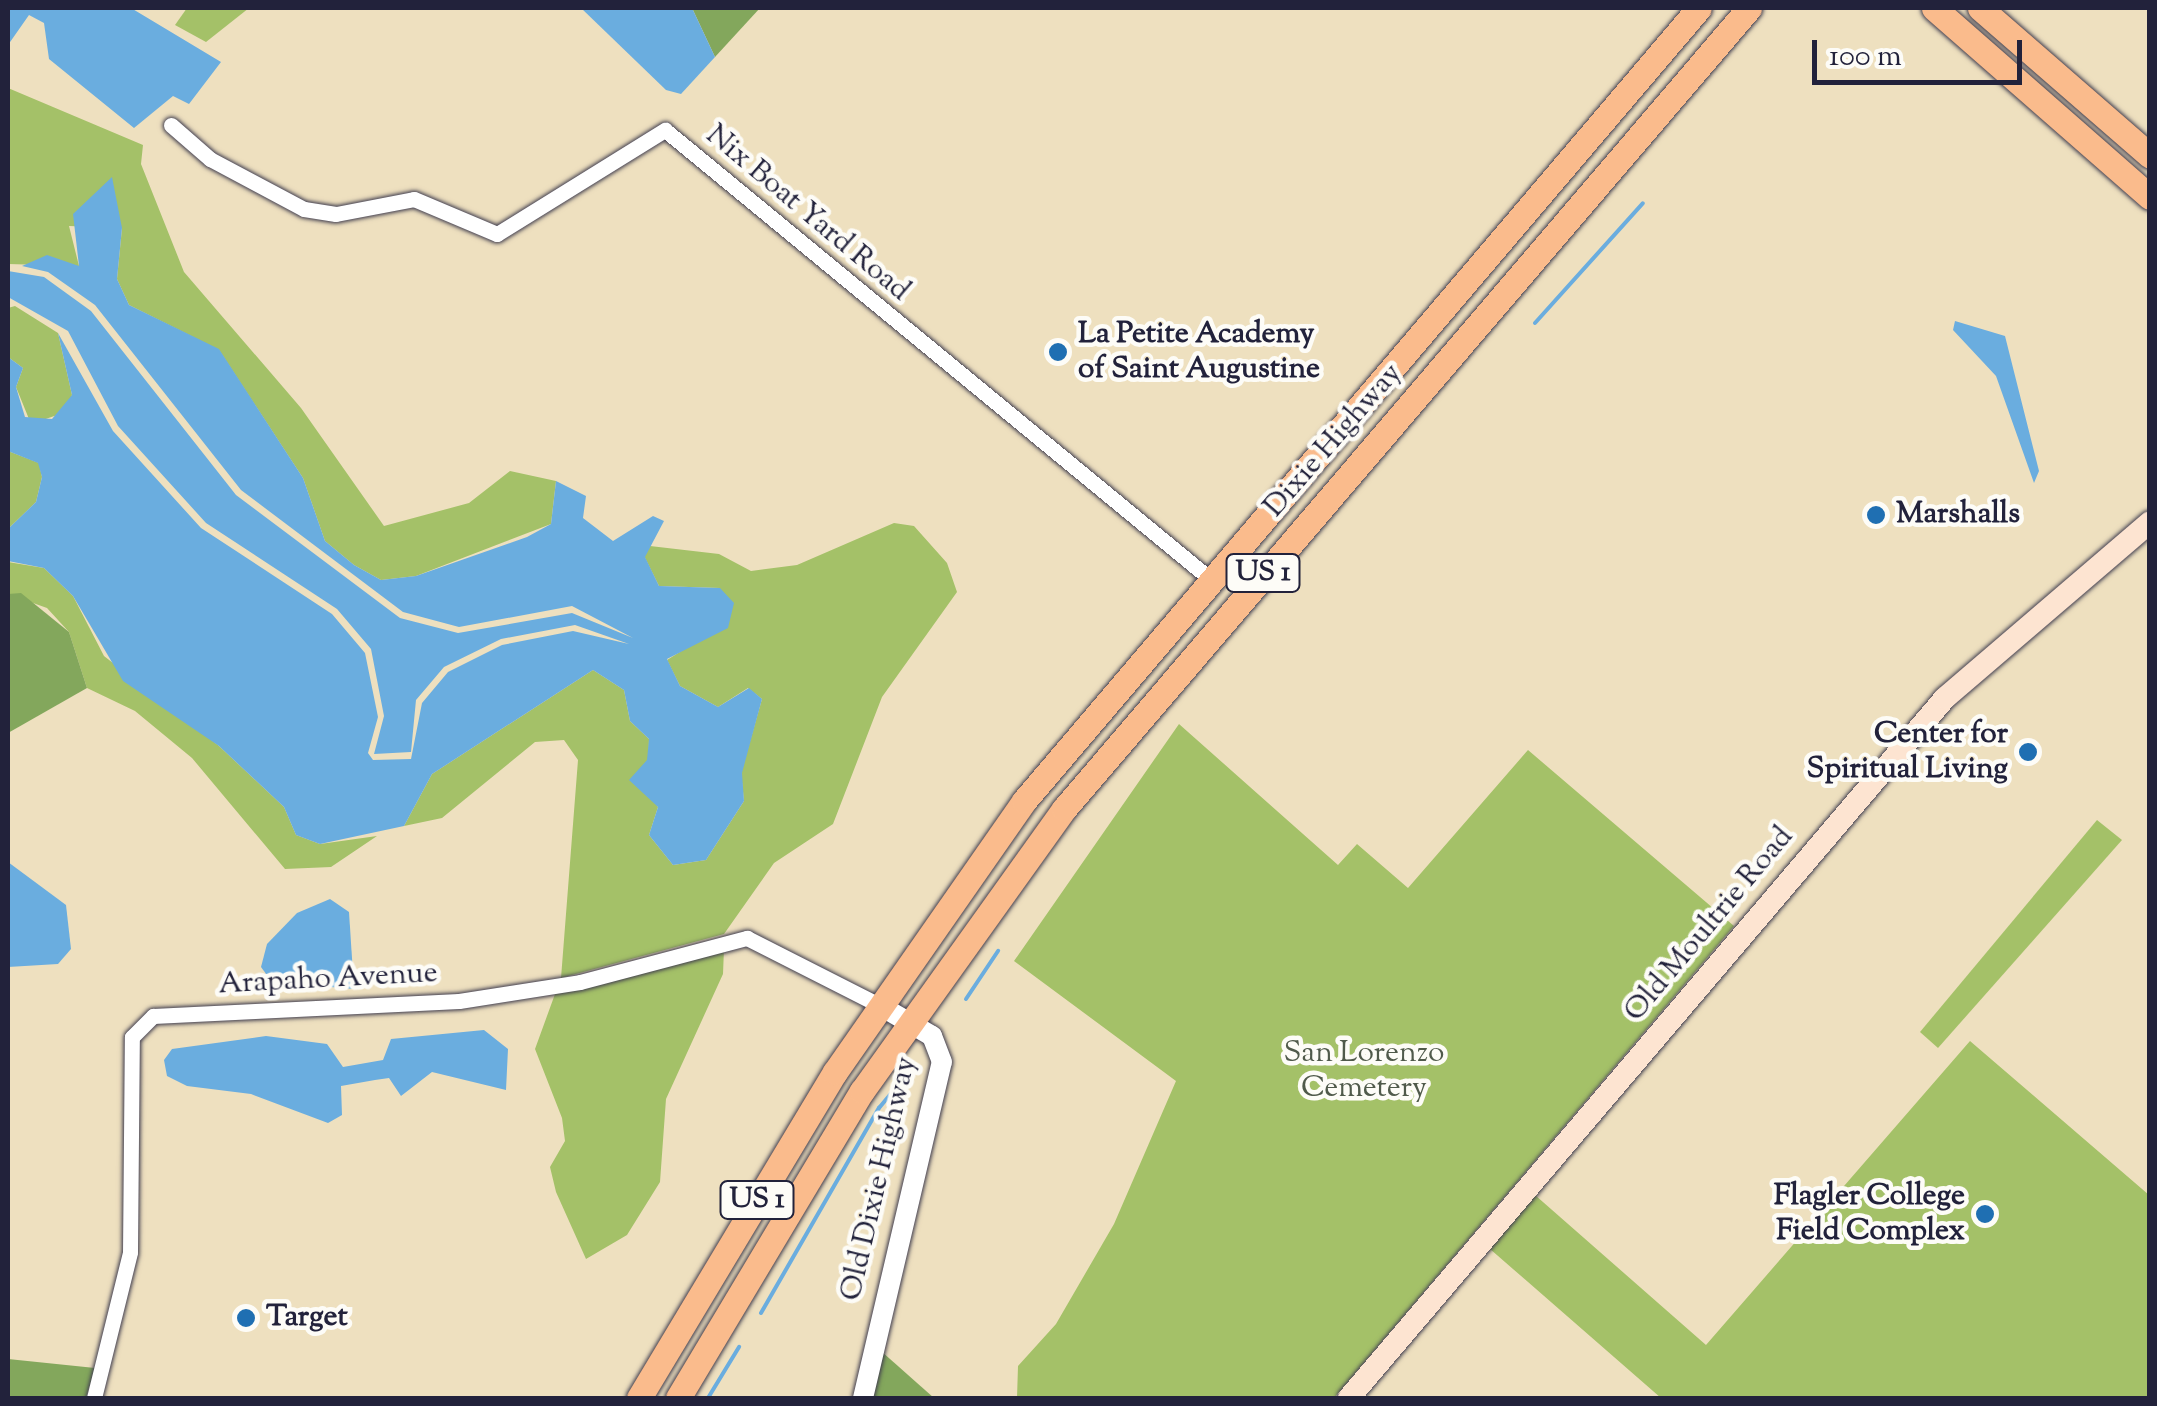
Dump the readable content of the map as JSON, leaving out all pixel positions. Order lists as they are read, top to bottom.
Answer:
{
  "streets": {
    "main road": ["Dixie Highway", "US 1", "Old Moultrie Road"],
    "street": ["Nix Boat Yard Road", "Arapaho Avenue", "Old Dixie Highway"]
  },
  "crossings": [
    ["Nix Boat Yard Road", "Dixie Highway"],
    ["Dixie Highway", "US 1"],
    ["Dixie Highway", "Arapaho Avenue"],
    ["Dixie Highway", "Old Dixie Highway"],
    ["US 1", "Arapaho Avenue"],
    ["US 1", "Old Dixie Highway"],
    ["Arapaho Avenue", "Old Dixie Highway"]
  ],
  "parks": ["San Lorenzo Cemetery"],
  "places": [
    "La Petite Academy of Saint Augustine",
    "Marshalls",
    "Center for Spiritual Living",
    "Flagler College Field Complex",
    "Target"
  ],
  "scale_bar": "100 m"
}
